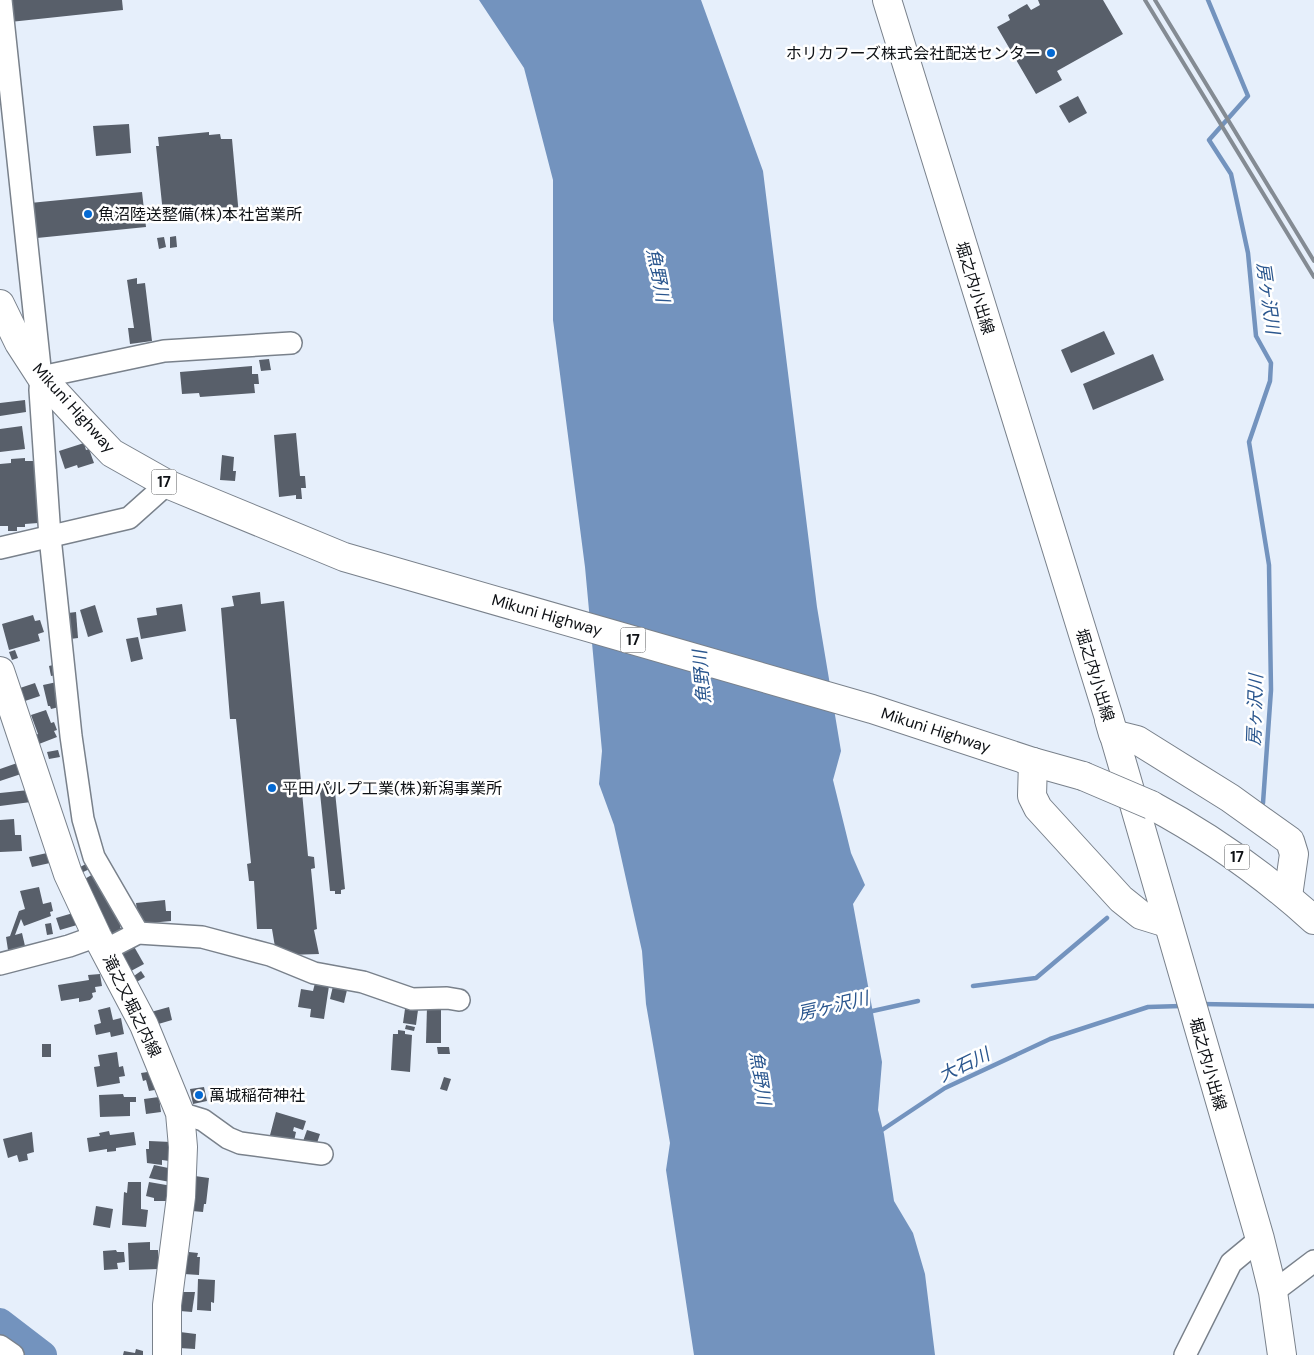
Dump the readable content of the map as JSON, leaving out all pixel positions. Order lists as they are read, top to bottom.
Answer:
{
  "streets": {
    "main road": [
      "堀之内小出線",
      "Mikuni Highway",
      "17",
      "滝之又堀之内線"
    ]
  },
  "water": ["魚野川", "房ヶ沢川", "大石川"],
  "places": [
    "ホリカフーズ株式会社配送センター",
    "魚沼陸送整備(株)本社営業所",
    "平田パルプ工業(株)新潟事業所",
    "萬城稲荷神社"
  ]
}
